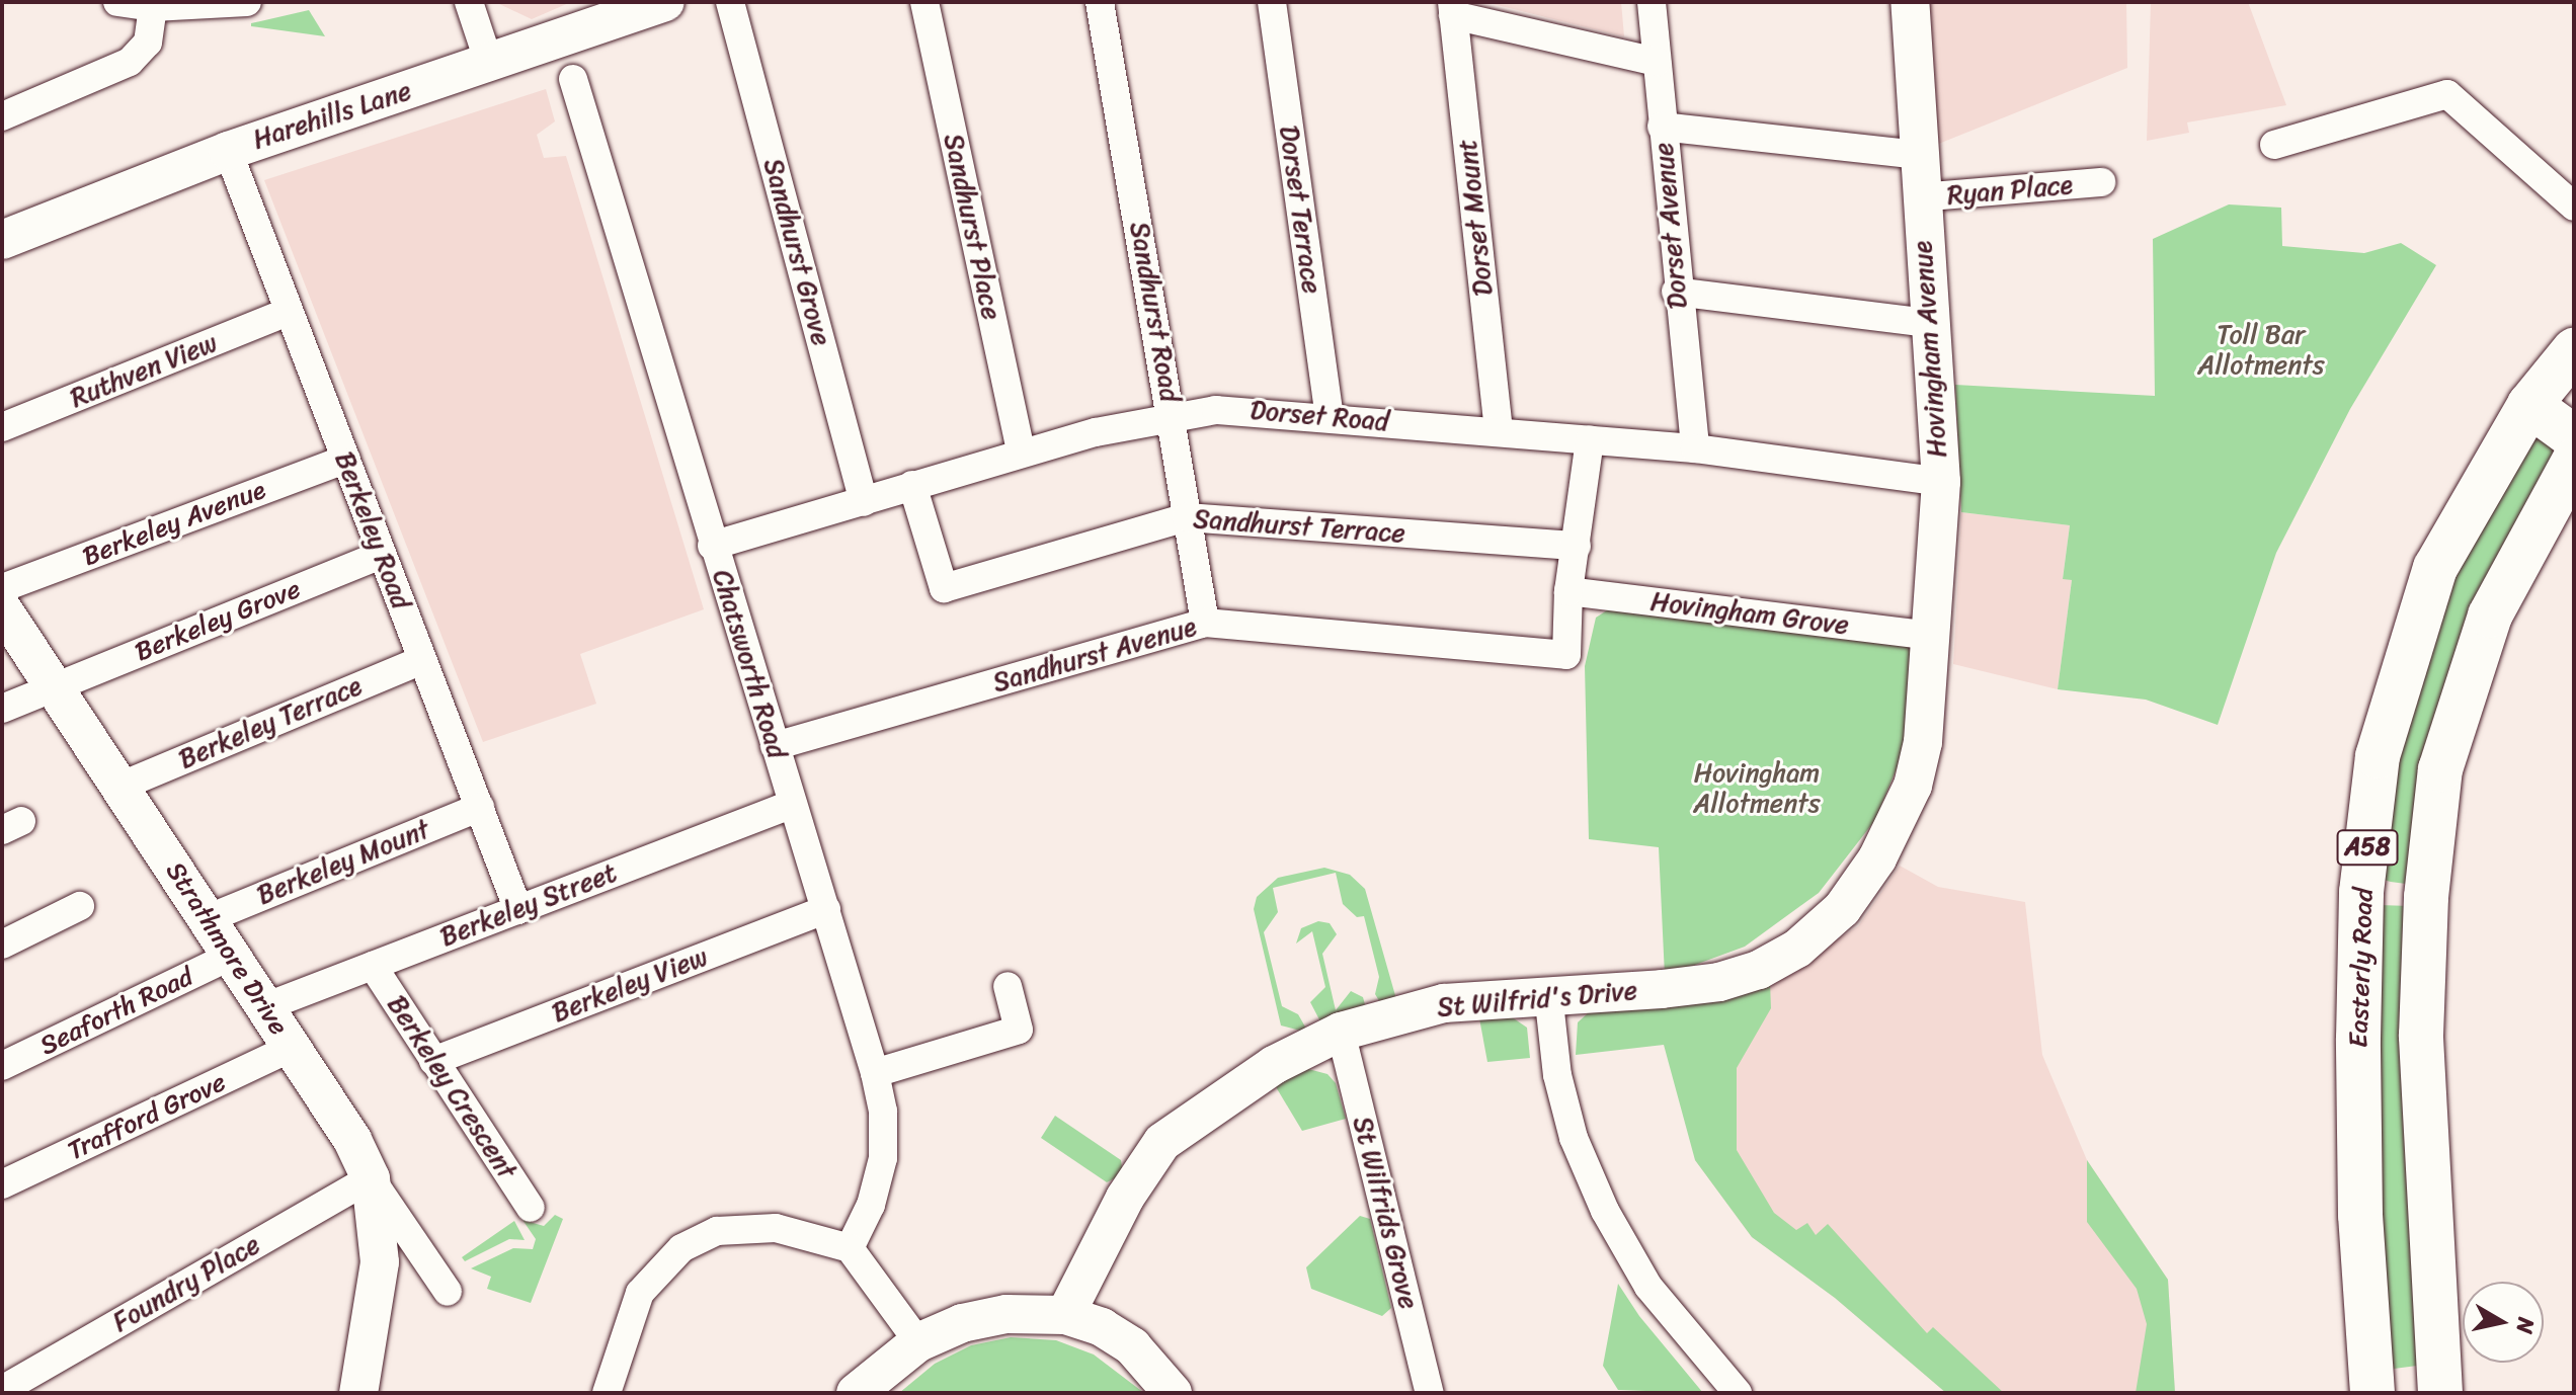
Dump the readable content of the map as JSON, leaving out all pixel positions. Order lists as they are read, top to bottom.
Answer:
{
  "streets": {
    "main road": ["A58", "Easterly Road"],
    "street": [
      "Harehills Lane",
      "Ryan Place",
      "Dorset Terrace",
      "Dorset Mount",
      "Dorset Avenue",
      "Sandhurst Place",
      "Sandhurst Grove",
      "Sandhurst Road",
      "Hovingham Avenue",
      "Ruthven View",
      "Dorset Road",
      "Berkeley Avenue",
      "Sandhurst Terrace",
      "Berkeley Road",
      "Hovingham Grove",
      "Berkeley Grove",
      "Sandhurst Avenue",
      "Chatsworth Road",
      "Berkeley Terrace",
      "Berkeley Mount",
      "Berkeley Street",
      "Strathmore Drive",
      "Berkeley View",
      "St Wilfrid's Drive",
      "Seaforth Road",
      "Berkeley Crescent",
      "Trafford Grove",
      "St Wilfrids Grove",
      "Foundry Place"
    ]
  },
  "crossings": [
    ["Harehills Lane", "Berkeley Road"],
    ["Ryan Place", "Hovingham Avenue"],
    ["Dorset Terrace", "Dorset Road"],
    ["Dorset Mount", "Dorset Road"],
    ["Dorset Avenue", "Dorset Road"],
    ["Sandhurst Place", "Dorset Road"],
    ["Sandhurst Grove", "Dorset Road"],
    ["Sandhurst Road", "Dorset Road"],
    ["Sandhurst Road", "Sandhurst Terrace"],
    ["Sandhurst Road", "Sandhurst Avenue"],
    ["Hovingham Avenue", "Dorset Road"],
    ["Hovingham Avenue", "Hovingham Grove"],
    ["Hovingham Avenue", "St Wilfrid's Drive"],
    ["Ruthven View", "Berkeley Road"],
    ["Dorset Road", "Sandhurst Terrace"],
    ["Dorset Road", "Chatsworth Road"],
    ["Berkeley Avenue", "Berkeley Road"],
    ["Berkeley Road", "Berkeley Grove"],
    ["Berkeley Road", "Berkeley Terrace"],
    ["Berkeley Road", "Berkeley Mount"],
    ["Berkeley Road", "Berkeley Street"],
    ["Hovingham Grove", "Sandhurst Avenue"],
    ["Berkeley Grove", "Strathmore Drive"],
    ["Sandhurst Avenue", "Chatsworth Road"],
    ["Chatsworth Road", "Berkeley Street"],
    ["Chatsworth Road", "Berkeley View"],
    ["Berkeley Terrace", "Strathmore Drive"],
    ["Berkeley Mount", "Strathmore Drive"],
    ["Berkeley Street", "Strathmore Drive"],
    ["Berkeley Street", "Berkeley Crescent"],
    ["Strathmore Drive", "Seaforth Road"],
    ["Strathmore Drive", "Trafford Grove"],
    ["Strathmore Drive", "Foundry Place"],
    ["Berkeley View", "Berkeley Crescent"],
    ["St Wilfrid's Drive", "St Wilfrids Grove"]
  ],
  "parks": ["Toll Bar Allotments", "Hovingham Allotments"],
  "north": "right"
}
